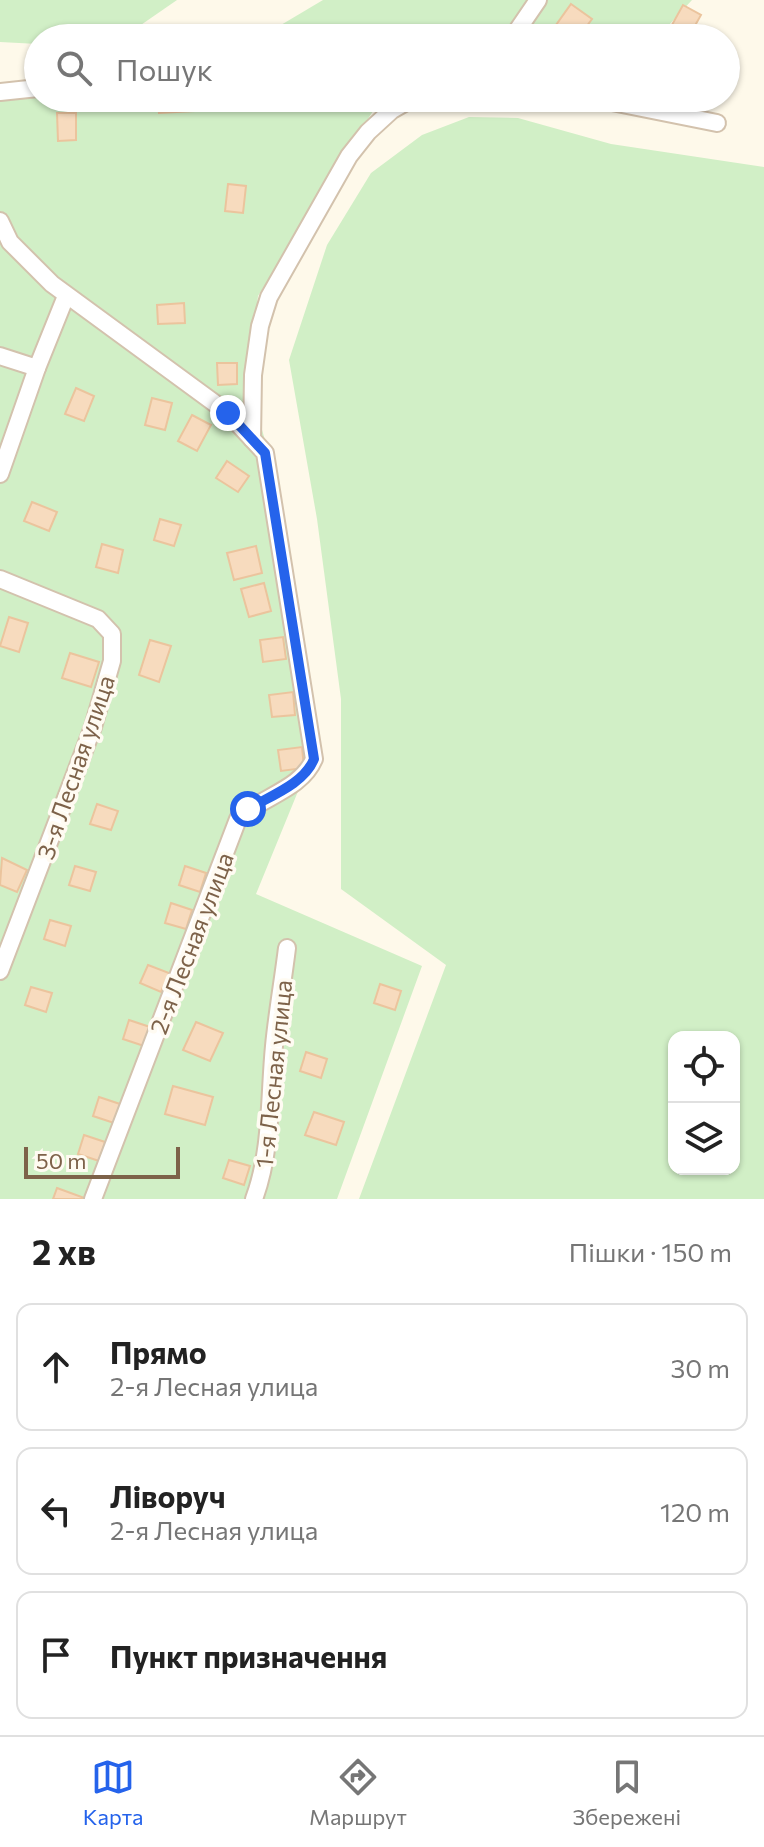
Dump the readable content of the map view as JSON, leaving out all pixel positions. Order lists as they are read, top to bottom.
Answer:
{
  "streets": {
    "street": ["3-я Лесная улица", "2-я Лесная улица", "1-я Лесная улица"]
  },
  "scale_bar": "50 m",
  "page": {
    "search": "Пошук",
    "scale": "50 m",
    "heading": ["2 хв", "Пішки · 150 m"],
    "list": [
      ["Прямо", "2-я Лесная улица", "30 m"],
      ["Ліворуч", "2-я Лесная улица", "120 m"],
      "Пункт призначення"
    ],
    "nav": ["Карта", "Маршрут", "Збережені"]
  }
}
